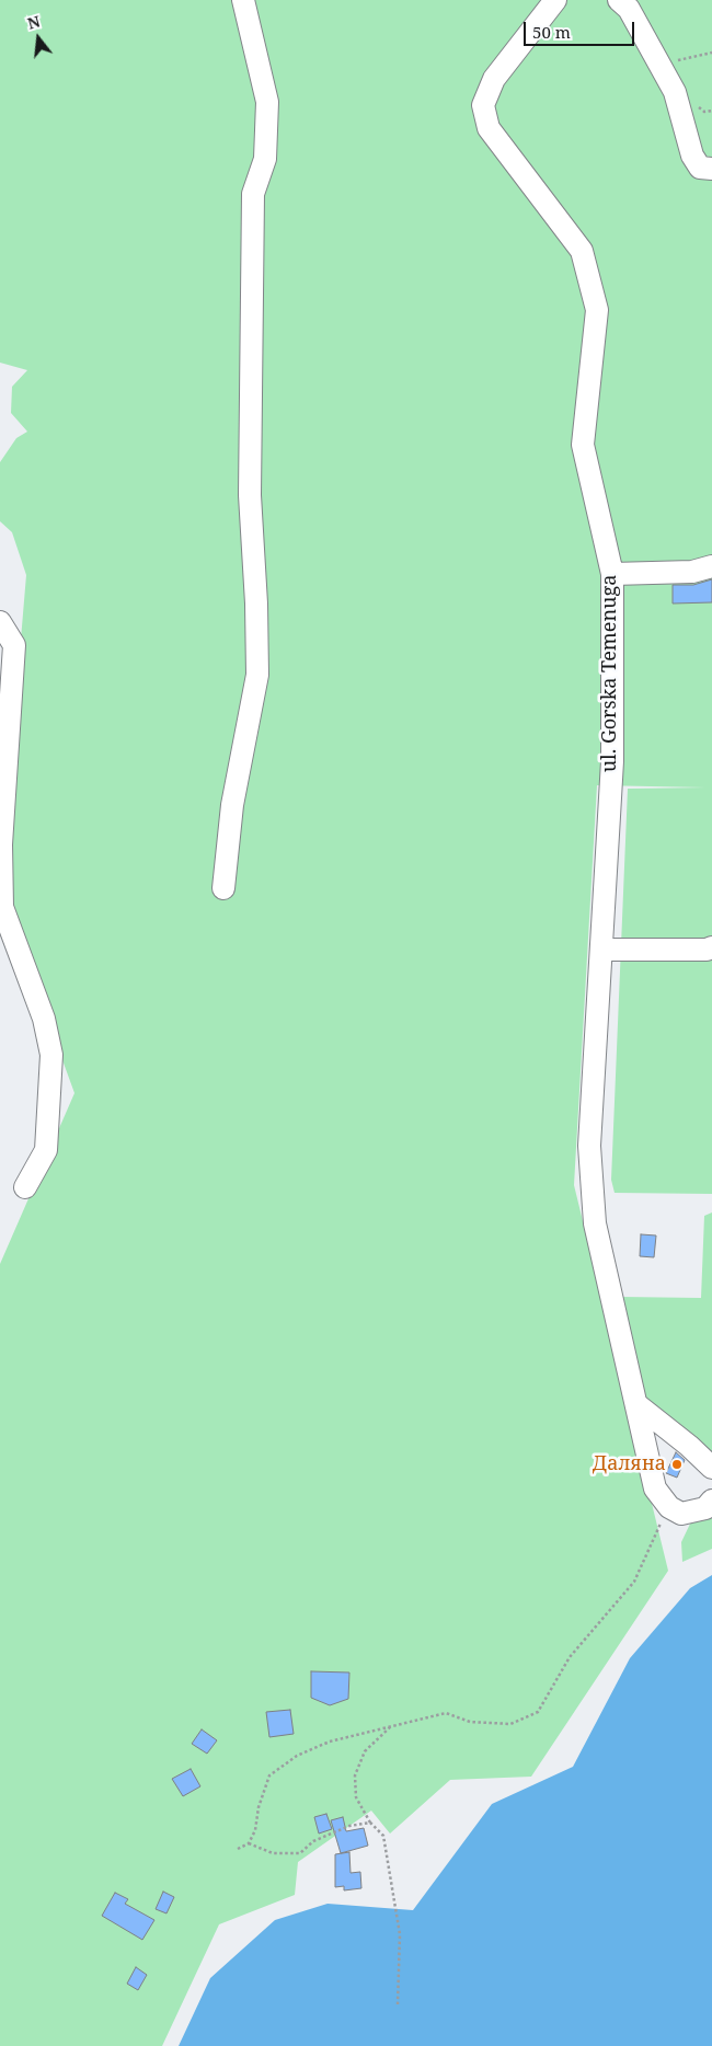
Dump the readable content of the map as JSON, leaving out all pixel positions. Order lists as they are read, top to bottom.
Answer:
{
  "streets": {
    "street": ["ul. Gorska Temenuga"]
  },
  "places": ["Даляна"],
  "scale_bar": "50 m",
  "north": "top"
}
